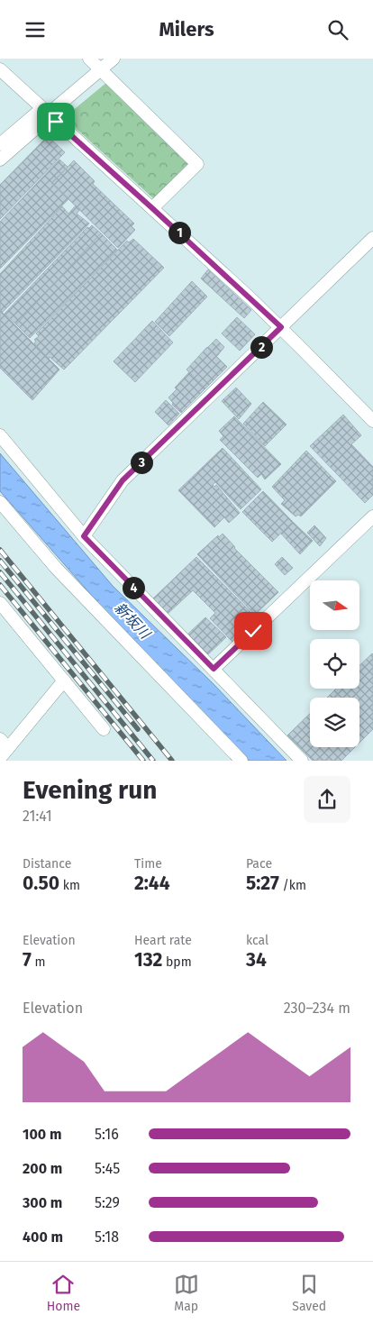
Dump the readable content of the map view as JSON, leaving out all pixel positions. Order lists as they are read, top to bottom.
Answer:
{
  "water": ["新坂川"],
  "north": "right",
  "page": {
    "header": "Milers",
    "pins": [
      "1",
      "2",
      "3",
      "4"
    ],
    "heading": ["Evening run", "21:41"],
    "stats": [
      ["Distance", "0.50 km"],
      ["Time", "2:44"],
      ["Pace", "5:27 /km"],
      ["Elevation", "7 m"],
      ["Heart rate", "132 bpm"],
      ["kcal", "34"]
    ],
    "chart": ["Elevation", "230–234 m"],
    "list": [
      {
        "name": "100 m",
        "note": "5:16"
      },
      {
        "name": "200 m",
        "note": "5:45"
      },
      {
        "name": "300 m",
        "note": "5:29"
      },
      {
        "name": "400 m",
        "note": "5:18"
      }
    ],
    "tabs": ["Home", "Map", "Saved"]
  }
}
